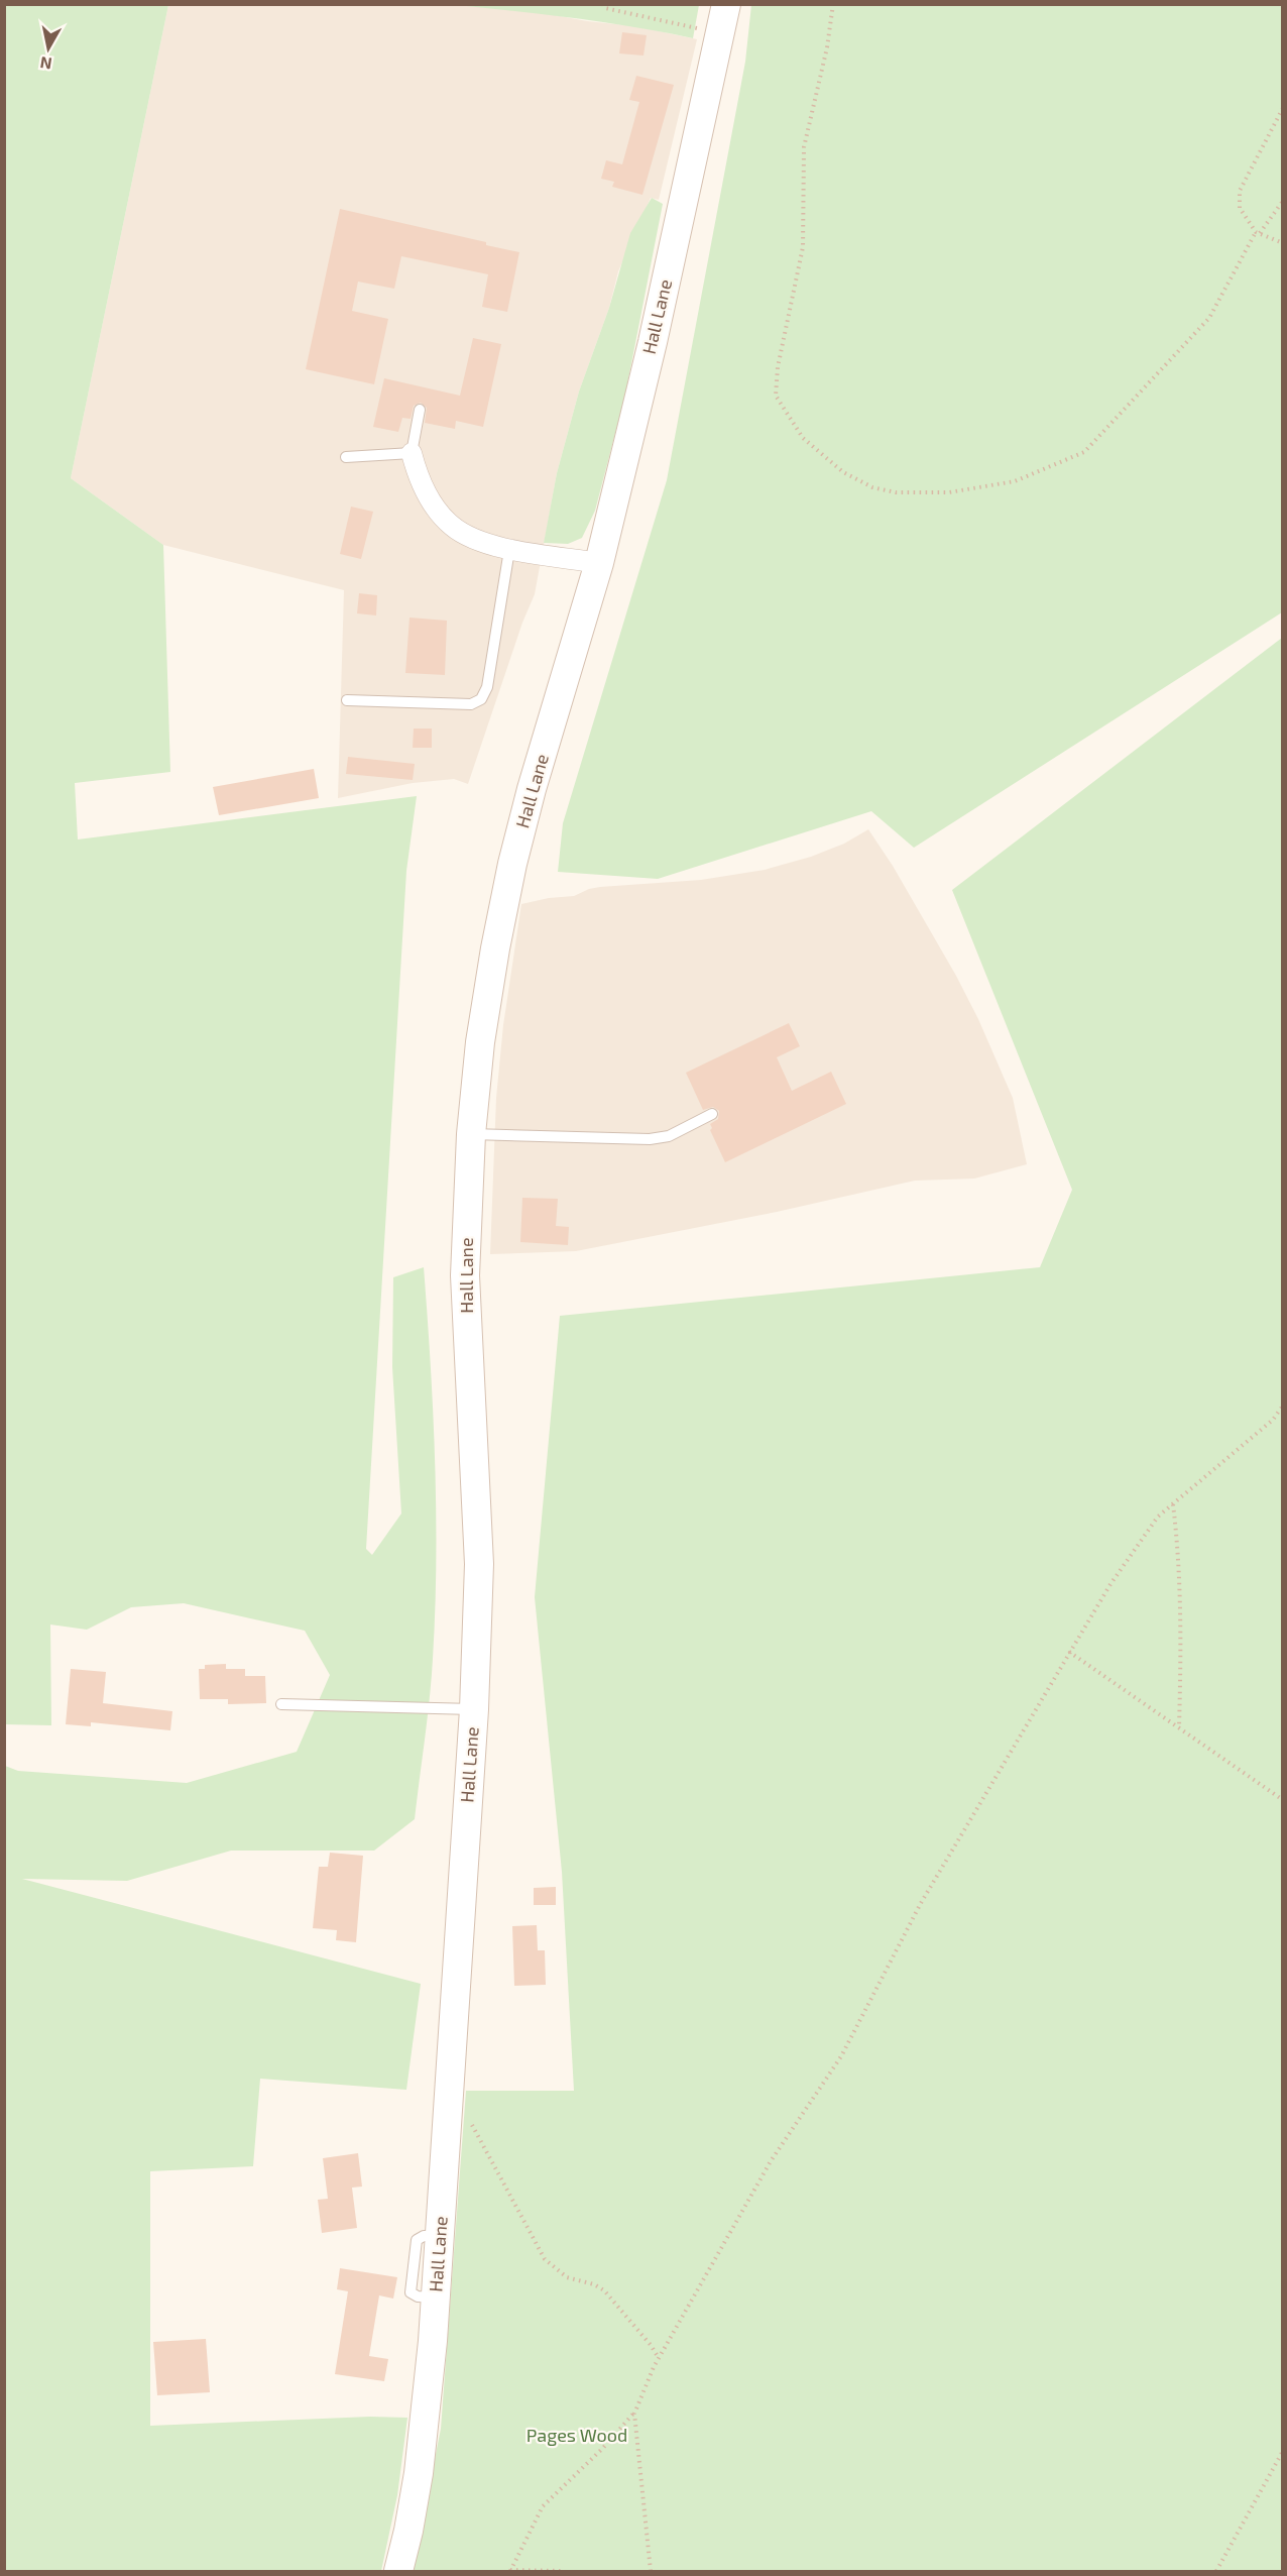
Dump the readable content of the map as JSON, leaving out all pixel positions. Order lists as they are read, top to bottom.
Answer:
{
  "streets": {
    "street": ["Hall Lane"]
  },
  "parks": ["Pages Wood"],
  "north": "bottom"
}
